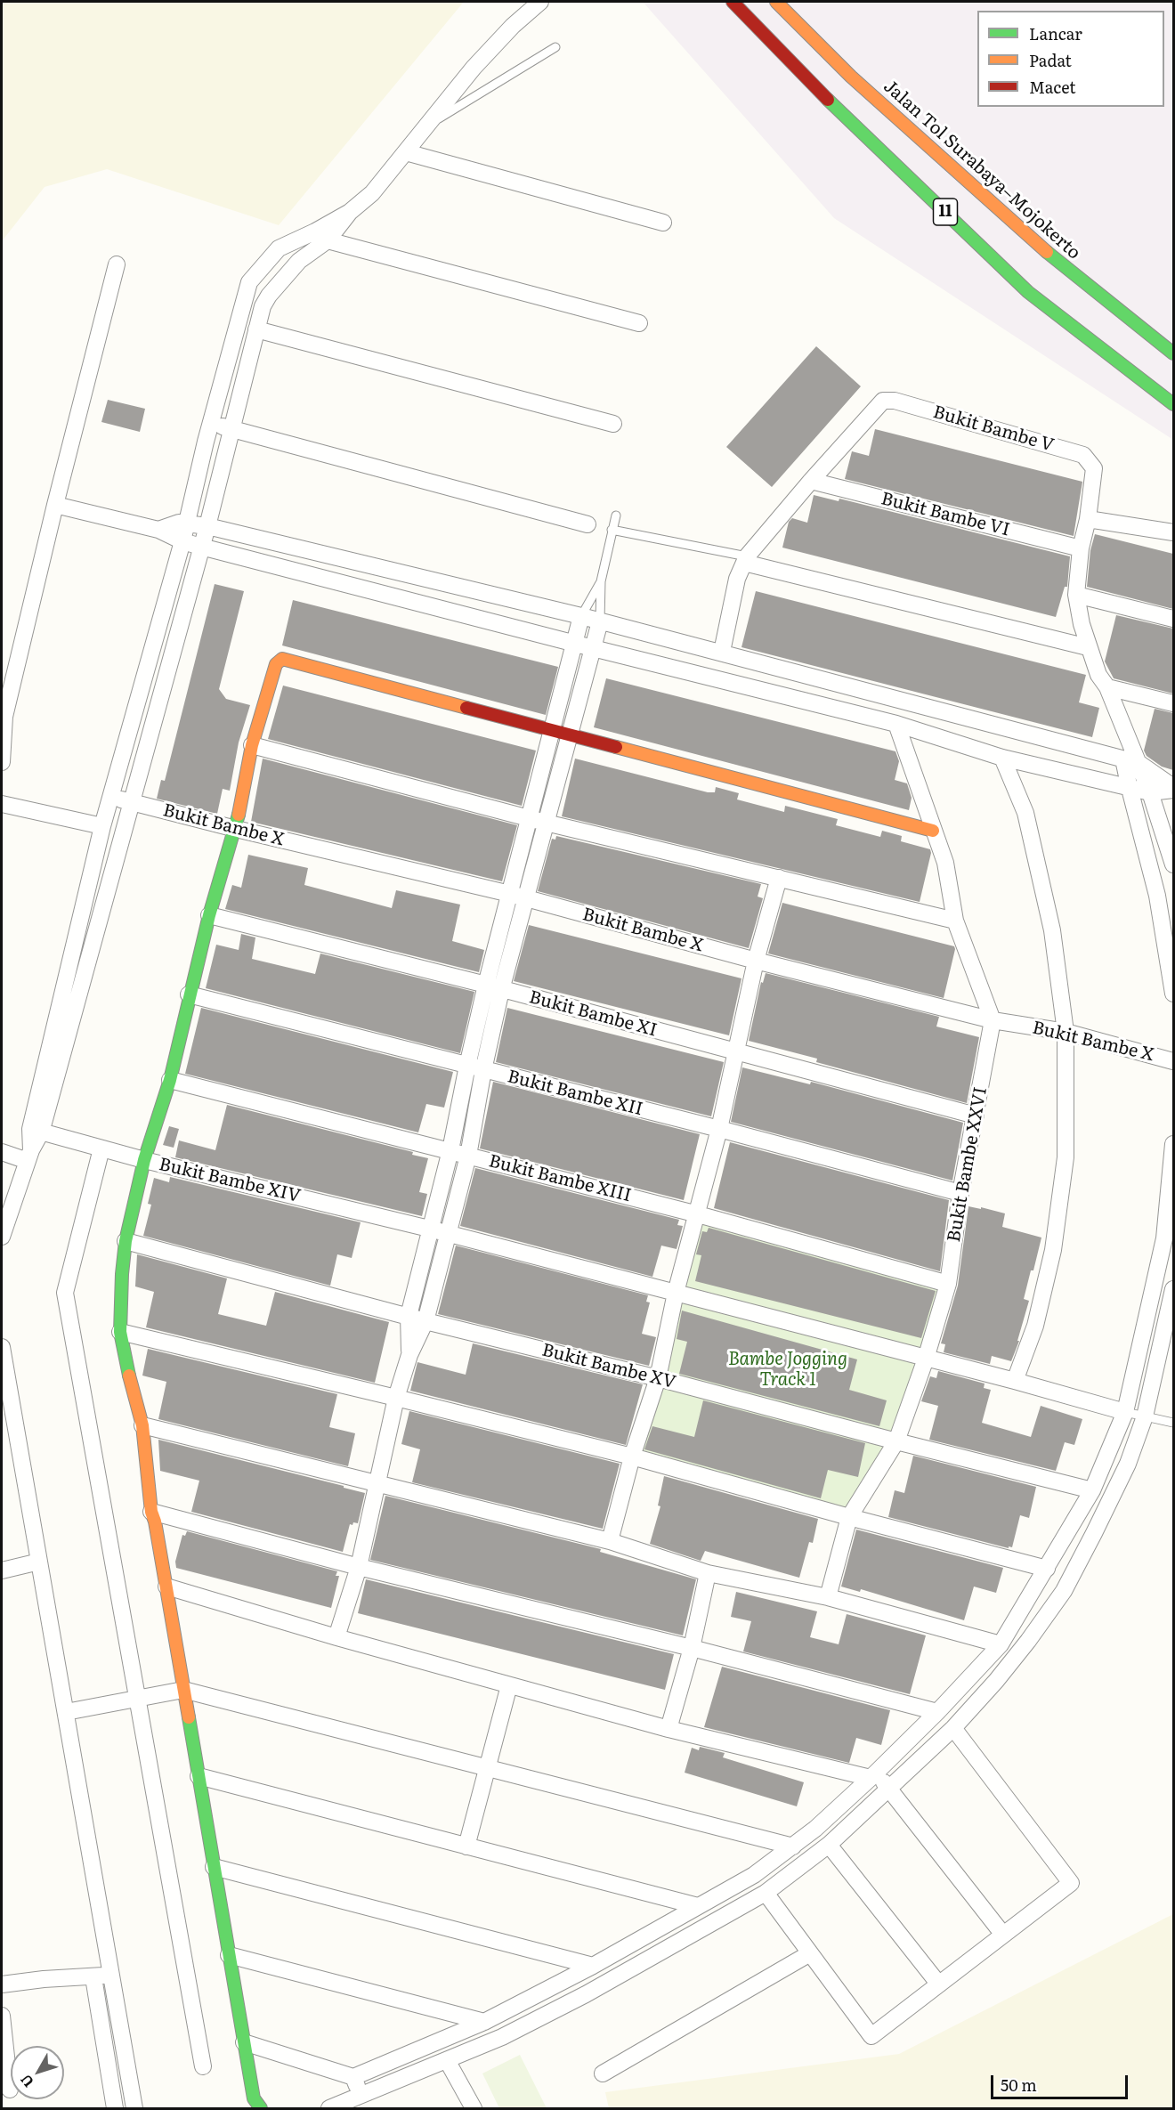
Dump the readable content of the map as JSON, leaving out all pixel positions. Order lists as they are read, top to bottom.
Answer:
{
  "streets": {
    "main road": ["Jalan Tol Surabaya–Mojokerto", "11"],
    "street": [
      "Bukit Bambe V",
      "Bukit Bambe VI",
      "Bukit Bambe X",
      "Bukit Bambe XI",
      "Bukit Bambe XII",
      "Bukit Bambe XXVI",
      "Bukit Bambe XIII",
      "Bukit Bambe XIV",
      "Bukit Bambe XV"
    ]
  },
  "crossings": [
    ["Bukit Bambe V", "Bukit Bambe VI"],
    ["Bukit Bambe X", "Bukit Bambe XXVI"],
    ["Bukit Bambe XI", "Bukit Bambe XXVI"],
    ["Bukit Bambe XII", "Bukit Bambe XXVI"],
    ["Bukit Bambe XXVI", "Bukit Bambe XIII"],
    ["Bukit Bambe XXVI", "Bukit Bambe XIV"],
    ["Bukit Bambe XXVI", "Bukit Bambe XV"]
  ],
  "parks": ["Bambe Jogging Track 1"],
  "legend": ["Lancar", "Padat", "Macet"],
  "scale_bar": "50 m",
  "north": "bottom left"
}
